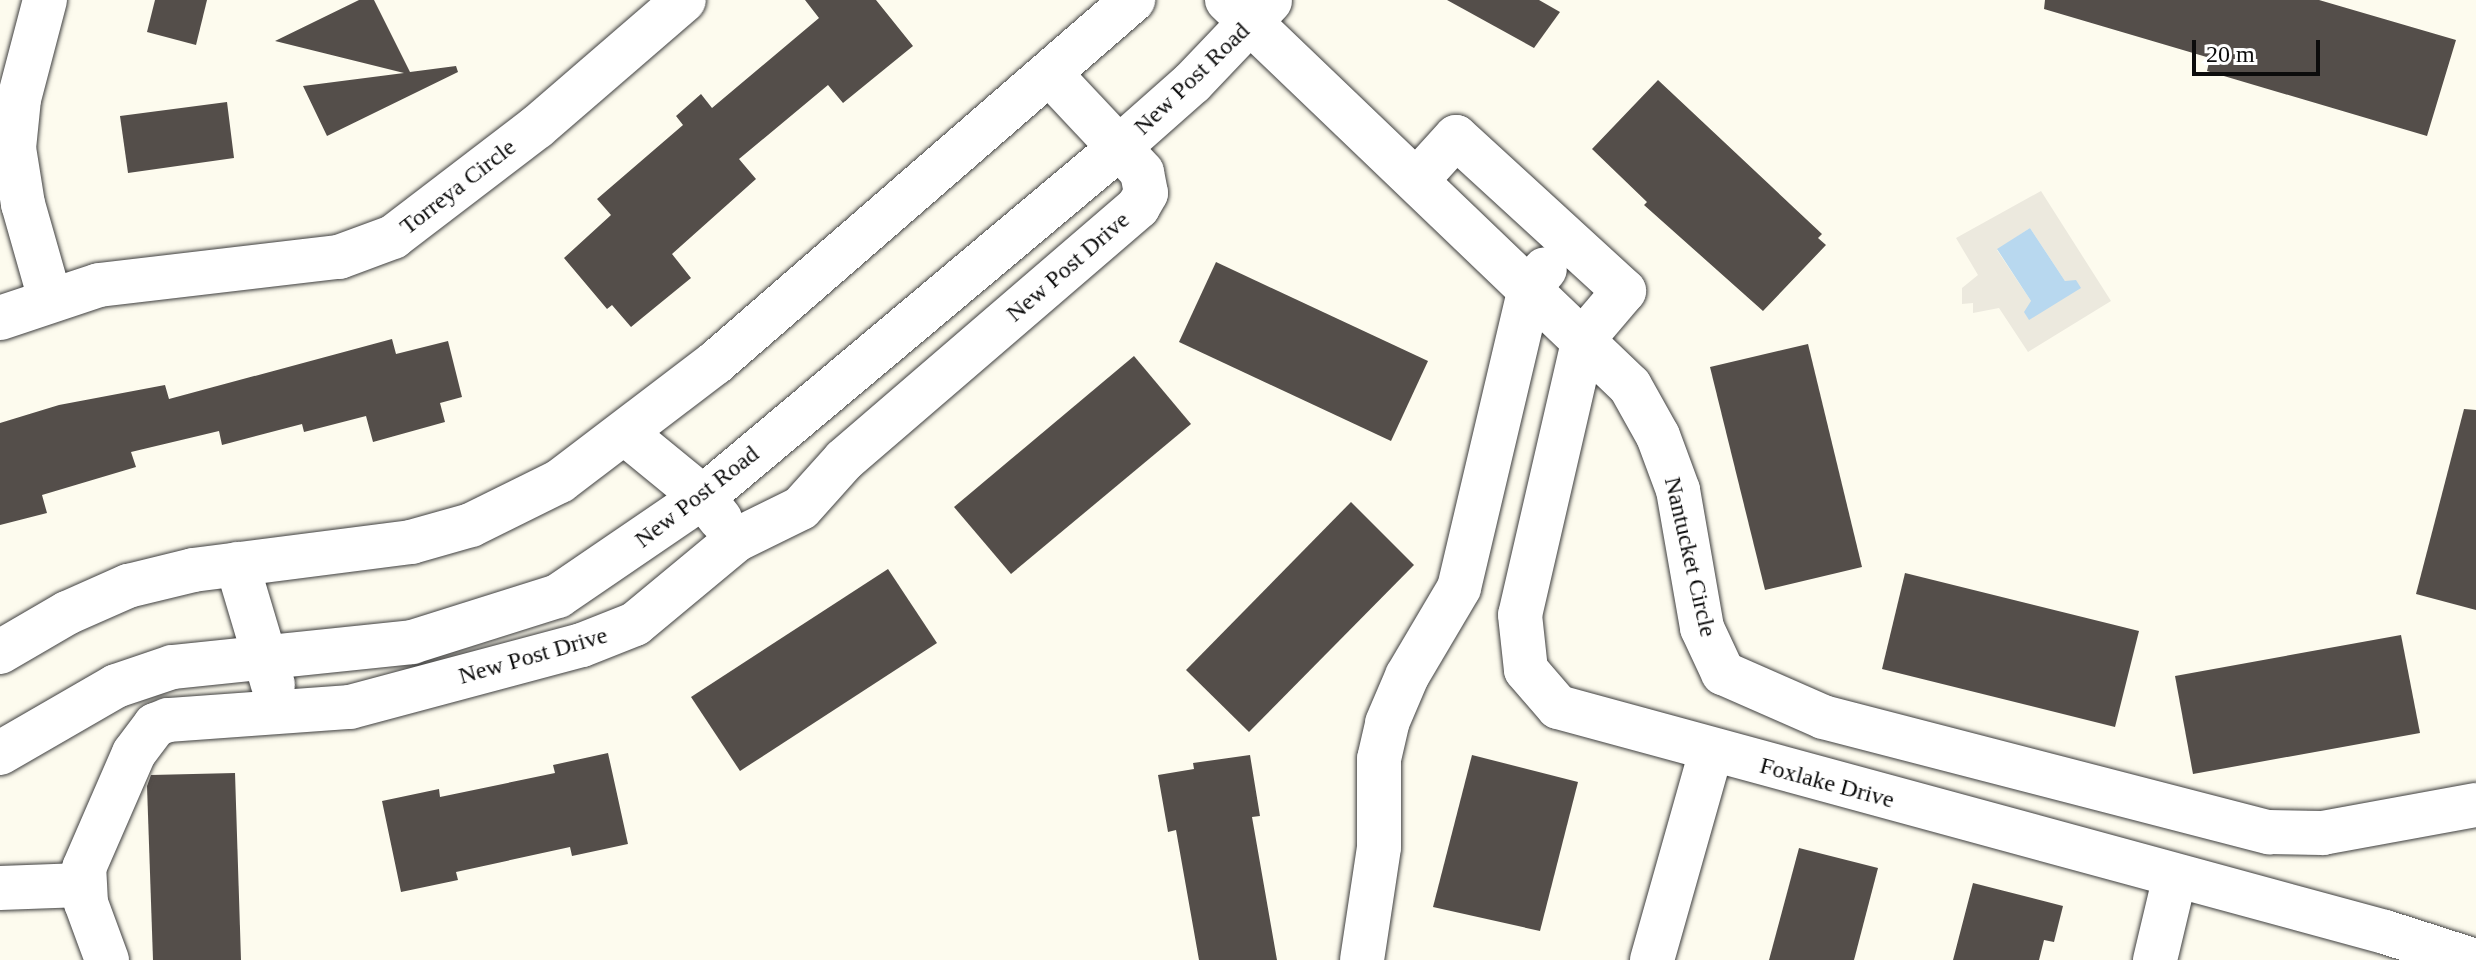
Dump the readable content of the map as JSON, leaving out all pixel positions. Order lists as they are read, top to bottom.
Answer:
{
  "streets": {
    "street": [
      "New Post Road",
      "Torreya Circle",
      "New Post Drive",
      "Nantucket Circle",
      "Foxlake Drive"
    ]
  },
  "crossings": [
    ["New Post Road", "New Post Drive"],
    ["New Post Road", "Nantucket Circle"],
    ["Nantucket Circle", "Foxlake Drive"]
  ],
  "scale_bar": "20 m"
}
